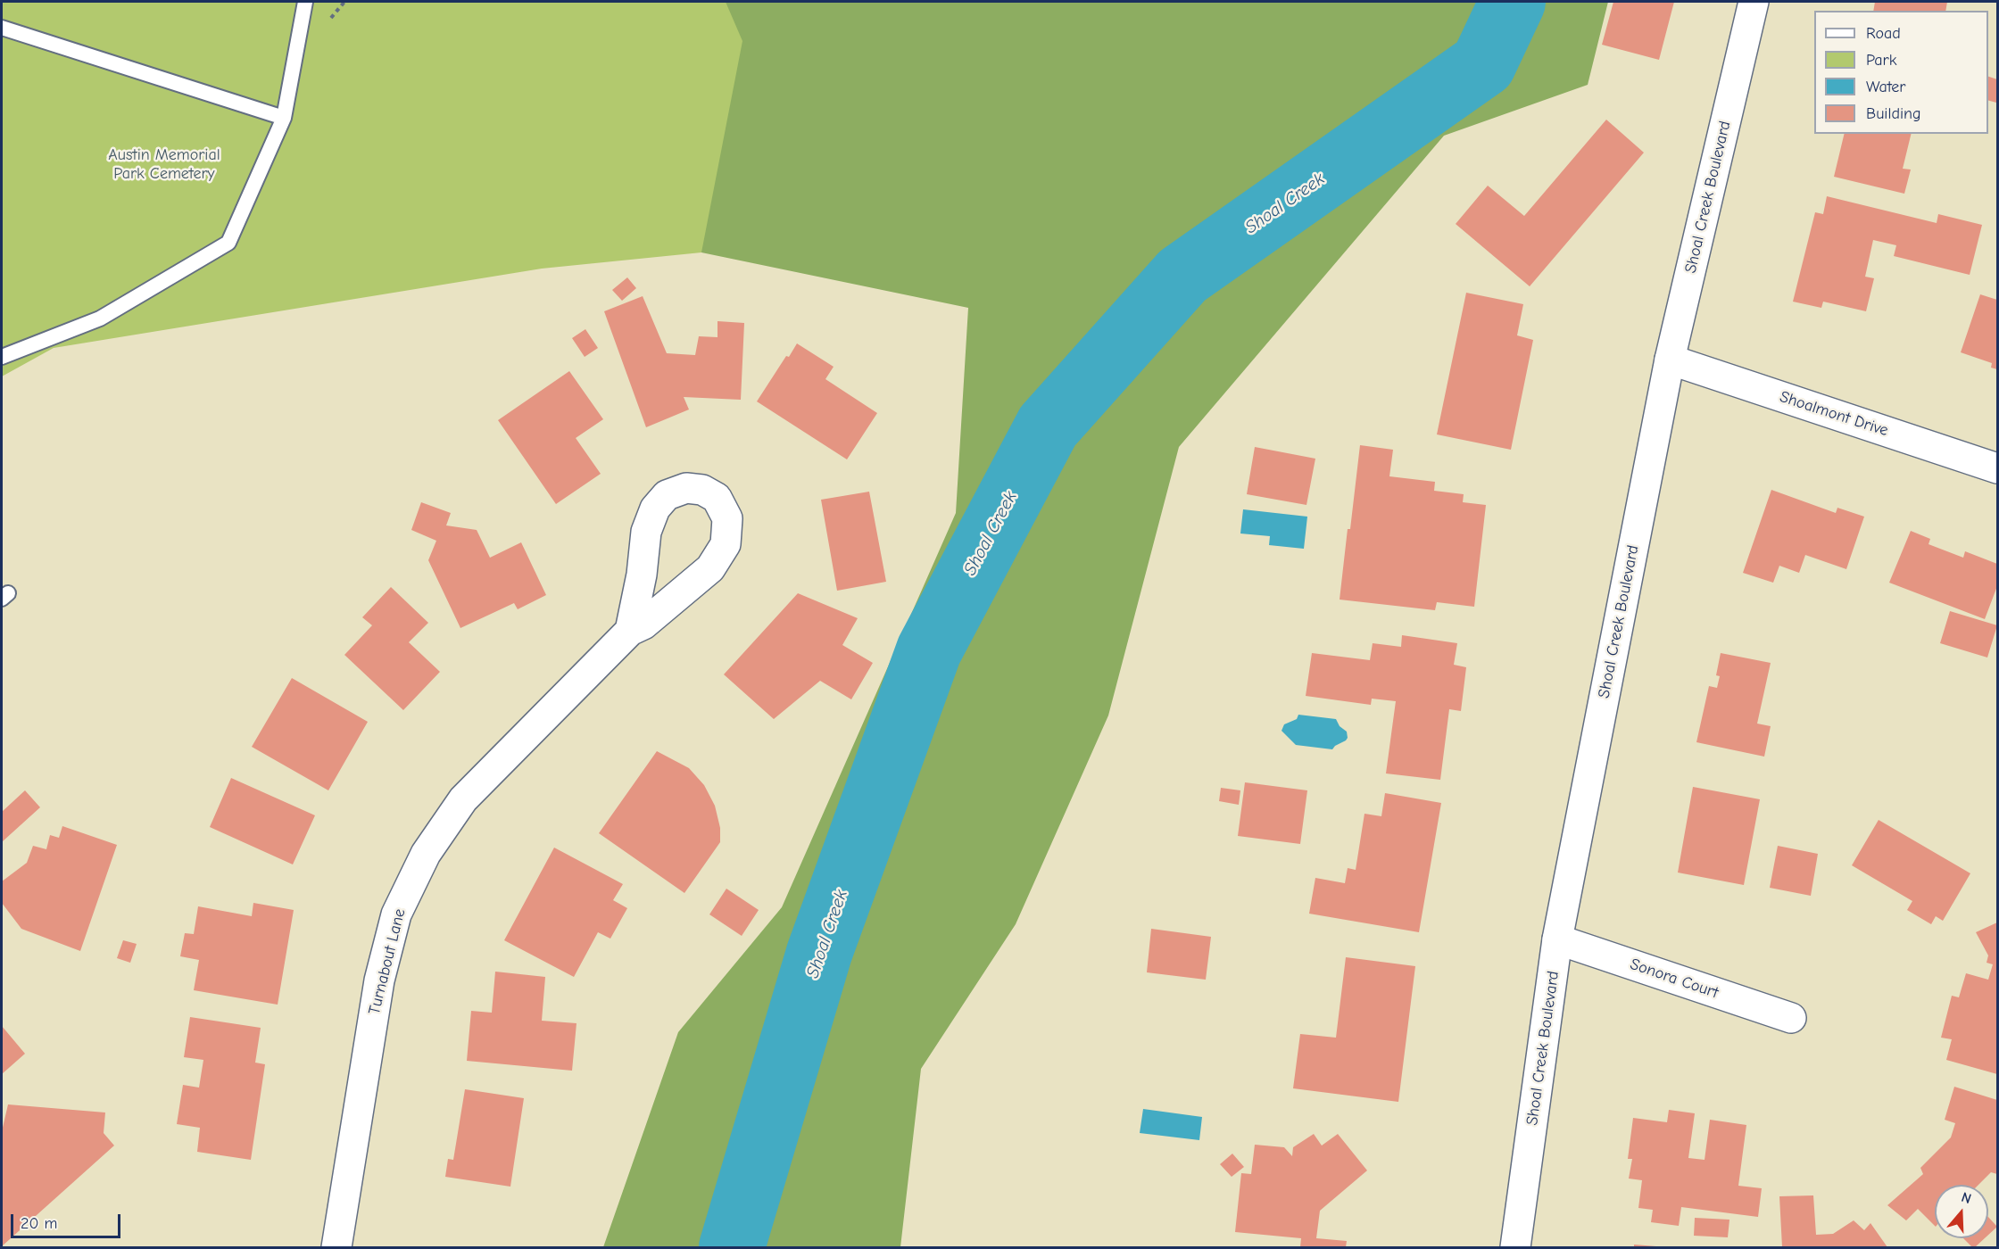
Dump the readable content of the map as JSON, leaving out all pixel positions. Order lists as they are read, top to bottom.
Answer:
{
  "streets": {
    "street": [
      "Shoal Creek Boulevard",
      "Shoalmont Drive",
      "Turnabout Lane",
      "Sonora Court"
    ]
  },
  "crossings": [
    ["Shoal Creek Boulevard", "Shoalmont Drive"],
    ["Shoal Creek Boulevard", "Sonora Court"]
  ],
  "water": ["Shoal Creek"],
  "parks": ["Austin Memorial Park Cemetery"],
  "legend": [
    "Road",
    "Park",
    "Water",
    "Building"
  ],
  "scale_bar": "20 m",
  "north": "top"
}
